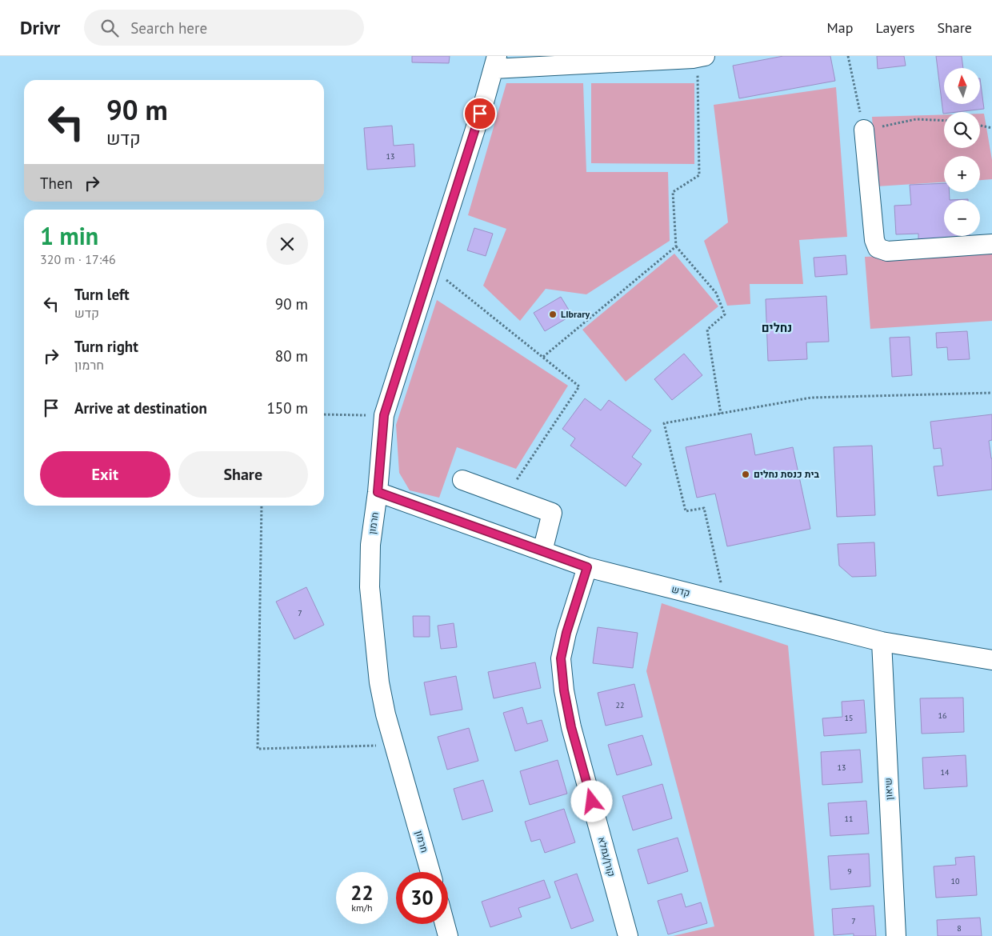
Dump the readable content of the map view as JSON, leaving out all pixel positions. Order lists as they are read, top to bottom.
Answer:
{
  "streets": {
    "street": [
      "חרמון",
      "קדש",
      "שיאון",
      "קורן/גמלא"
    ]
  },
  "crossings": [
    ["חרמון", "קדש"],
    ["קדש", "שיאון"],
    ["קדש", "קורן/גמלא"]
  ],
  "districts": ["נחלים"],
  "places": ["LIbrary", "בית כנסת נחלים"],
  "house_numbers": [
    "13",
    "7",
    "22",
    "16",
    "15",
    "13",
    "14",
    "11",
    "9",
    "10",
    "7",
    "8"
  ],
  "north": "top",
  "page": {
    "header": "Drivr",
    "search": "Search here",
    "nav": ["Map", "Layers", "Share"],
    "map_buttons": ["+", "−"],
    "turn": ["90 m", "קדש"],
    "then": "Then",
    "heading": ["1 min", "320 m · 17:46"],
    "list": [
      {
        "name": "Turn left",
        "note": "קדש",
        "value": "90 m"
      },
      {
        "name": "Turn right",
        "note": "חרמון",
        "value": "80 m"
      },
      {
        "name": "Arrive at destination",
        "value": "150 m"
      }
    ],
    "buttons": ["Exit", "Share"],
    "speed": "22 km/h",
    "limit": "30"
  }
}
